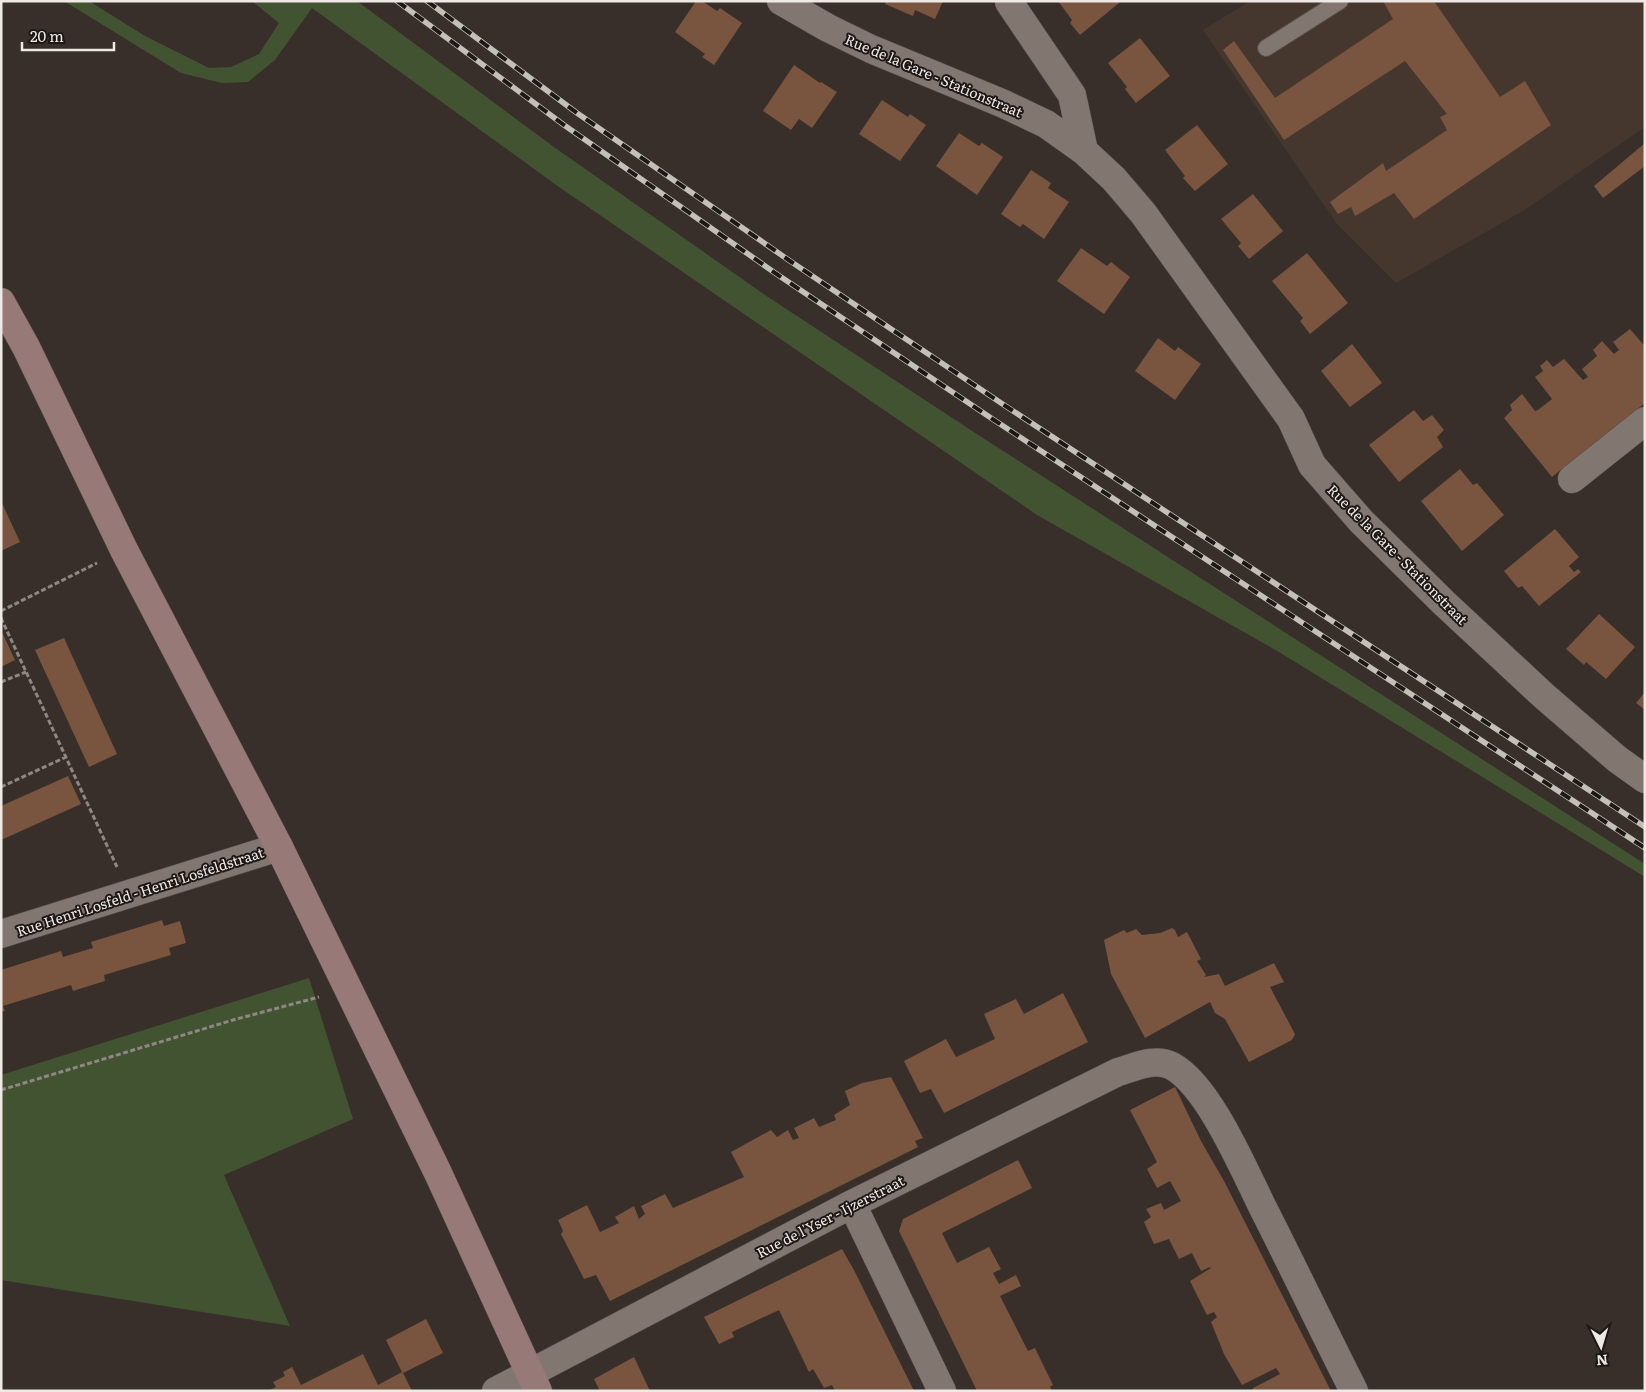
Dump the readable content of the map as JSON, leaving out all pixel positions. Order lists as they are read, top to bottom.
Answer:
{
  "streets": {
    "street": ["Rue de la Gare - Stationstraat", "Rue Henri Losfeld - Henri Losfeldstraat", "Rue de l'Yser - Ijzerstraat"]
  },
  "scale_bar": "20 m",
  "north": "bottom"
}
